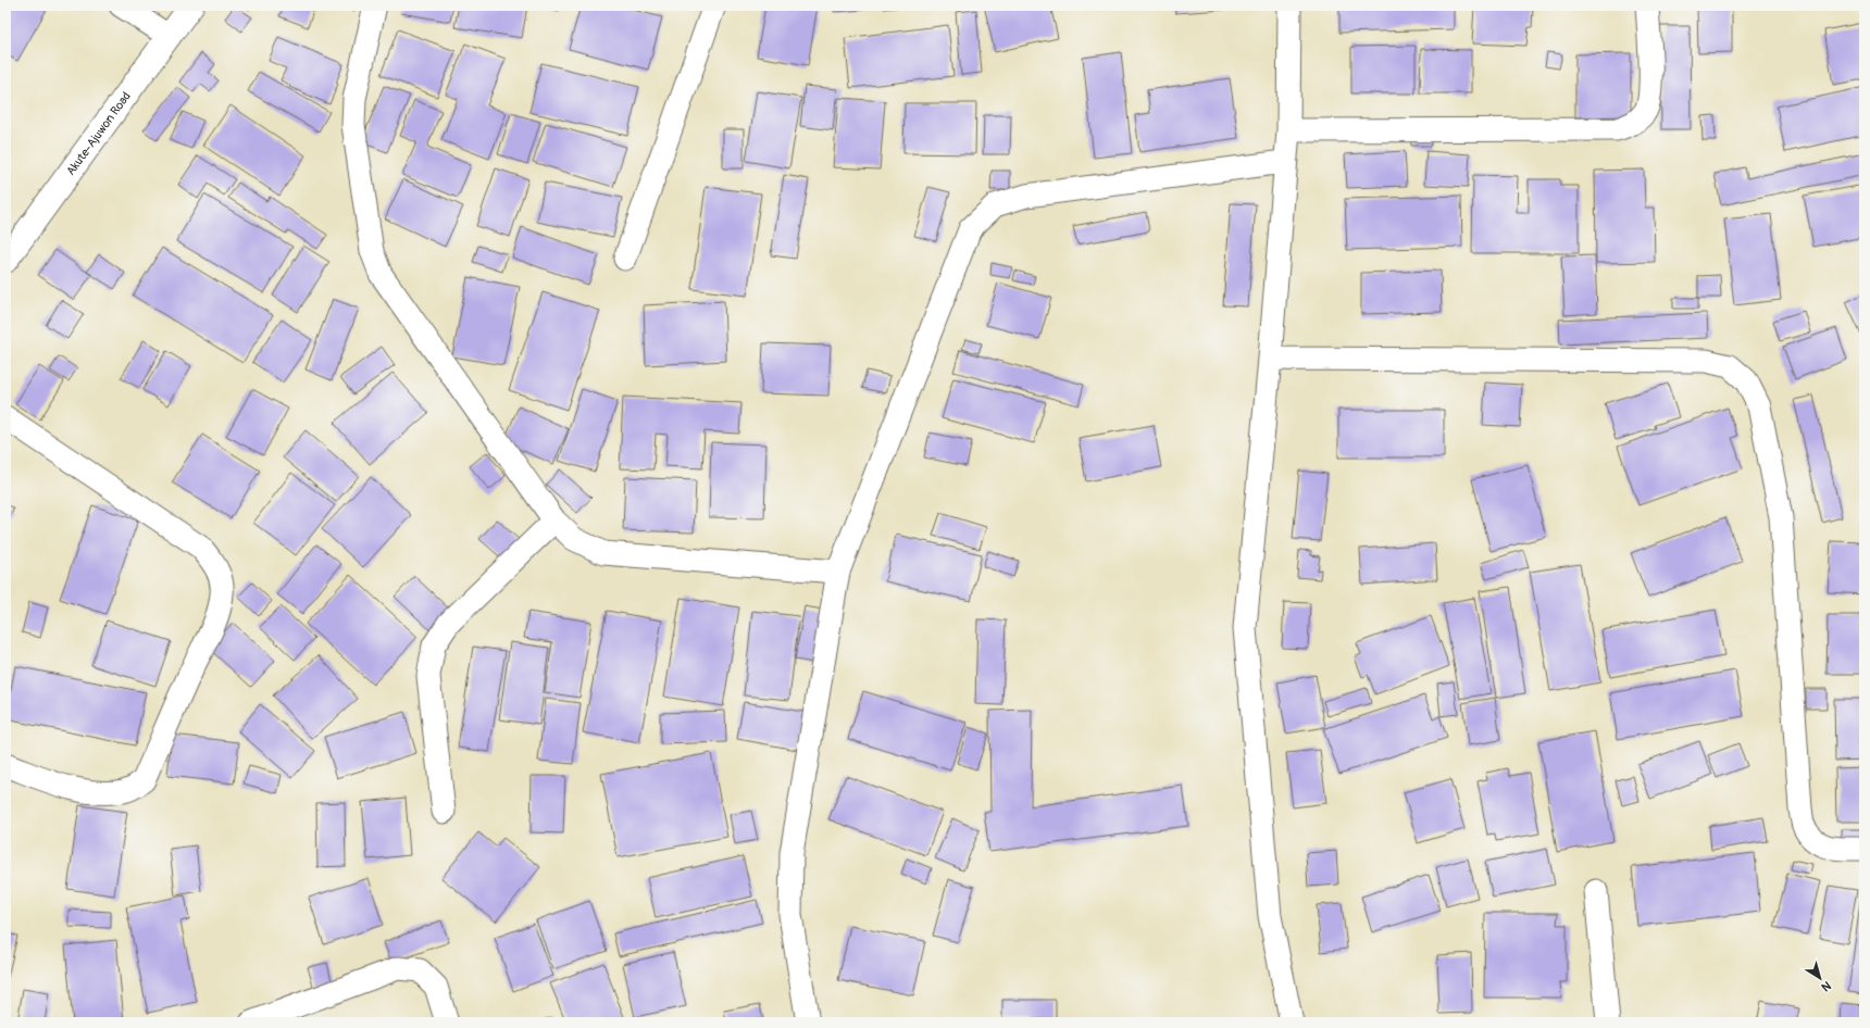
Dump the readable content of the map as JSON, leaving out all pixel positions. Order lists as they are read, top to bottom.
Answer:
{
  "streets": {
    "main road": ["Akute-Ajuwon Road"]
  },
  "north": "bottom right"
}
